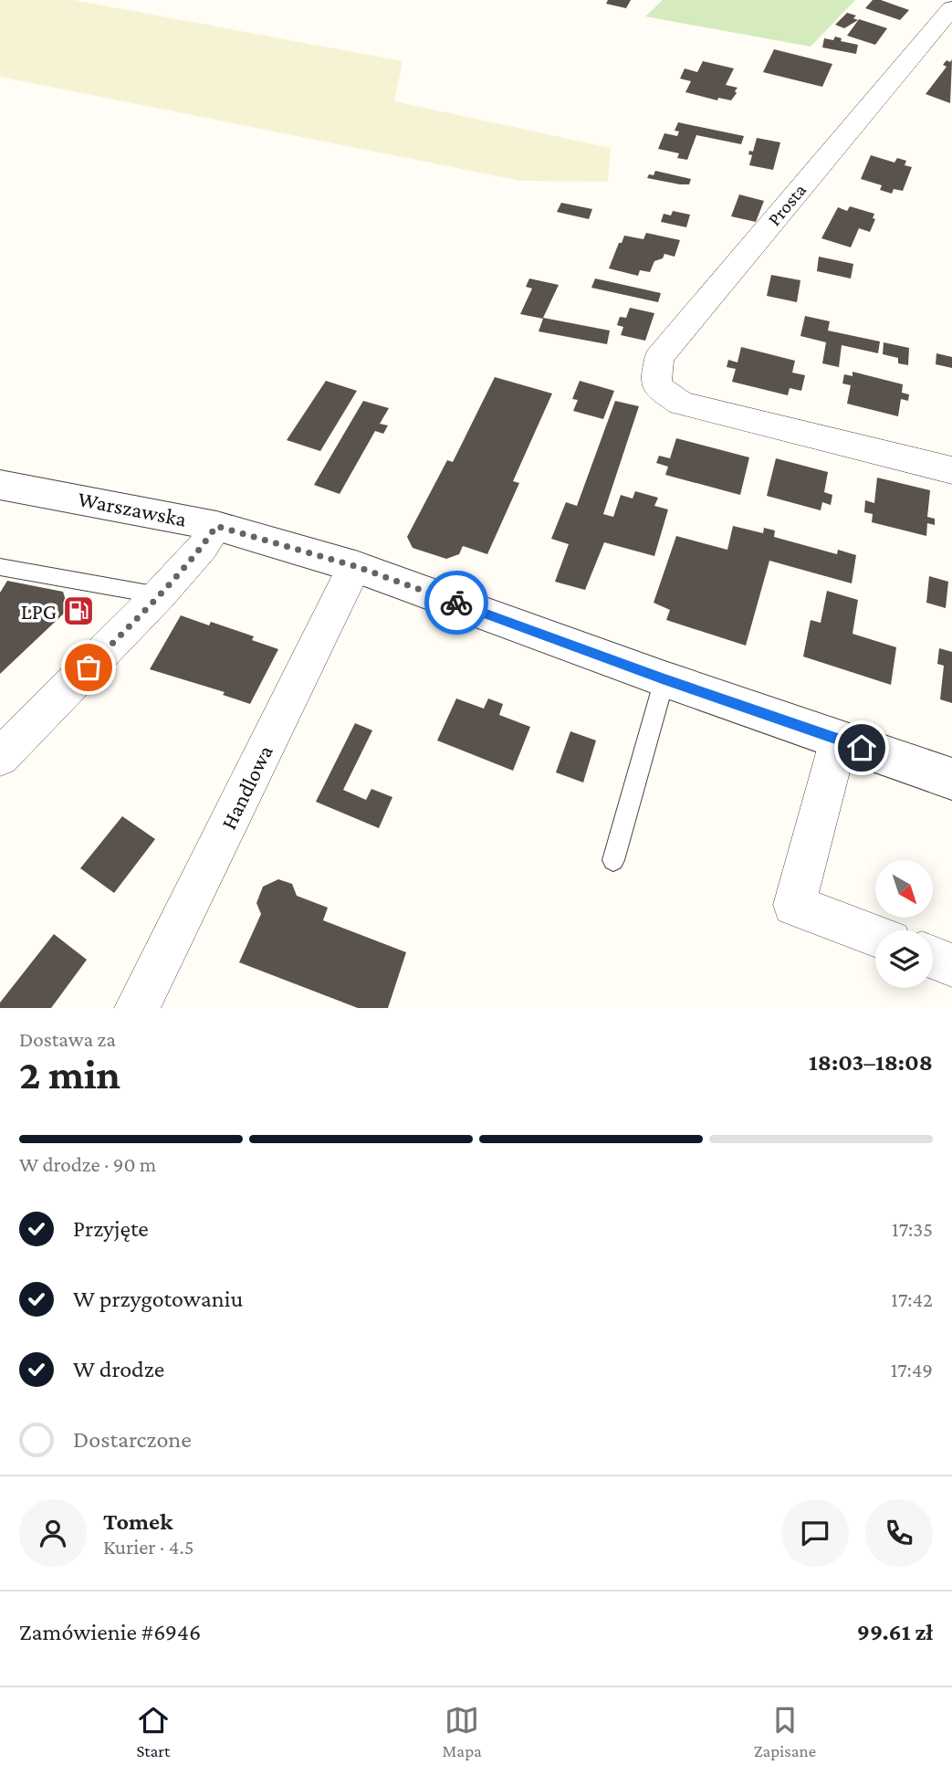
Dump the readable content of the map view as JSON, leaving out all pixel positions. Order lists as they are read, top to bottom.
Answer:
{
  "streets": {
    "street": ["Prosta", "Warszawska", "Handlowa"]
  },
  "crossings": [
    ["Warszawska", "Handlowa"]
  ],
  "places": {
    "fuel station": ["LPG"]
  },
  "north": "bottom right",
  "page": {
    "heading": ["2 min", "Dostawa za", "18:03–18:08"],
    "panel": [
      "Tomek",
      "Kurier · 4.5",
      "Zamówienie #6946",
      "99.61 zł"
    ],
    "bar": "W drodze · 90 m",
    "list": [
      ["Przyjęte", "17:35"],
      ["W przygotowaniu", "17:42"],
      ["W drodze", "17:49"],
      "Dostarczone"
    ],
    "tabs": ["Start", "Mapa", "Zapisane"]
  }
}
